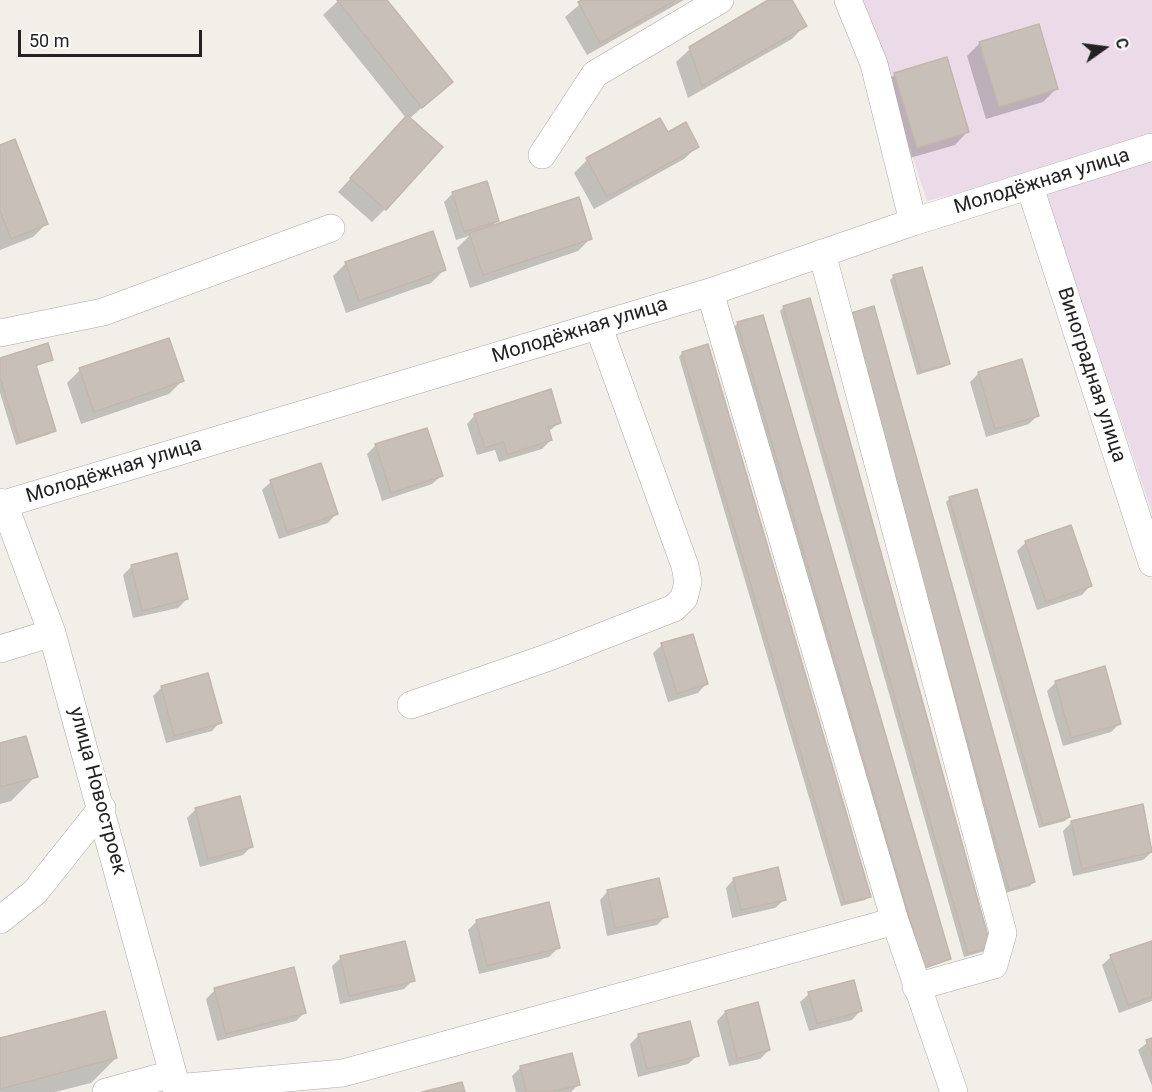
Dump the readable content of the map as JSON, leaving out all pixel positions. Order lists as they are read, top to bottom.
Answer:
{
  "streets": {
    "street": ["Молодёжная улица", "Виноградная улица", "улица Новостроек"]
  },
  "crossings": [
    ["Молодёжная улица", "Виноградная улица"],
    ["Молодёжная улица", "улица Новостроек"]
  ],
  "scale_bar": "50 m",
  "north": "right"
}
